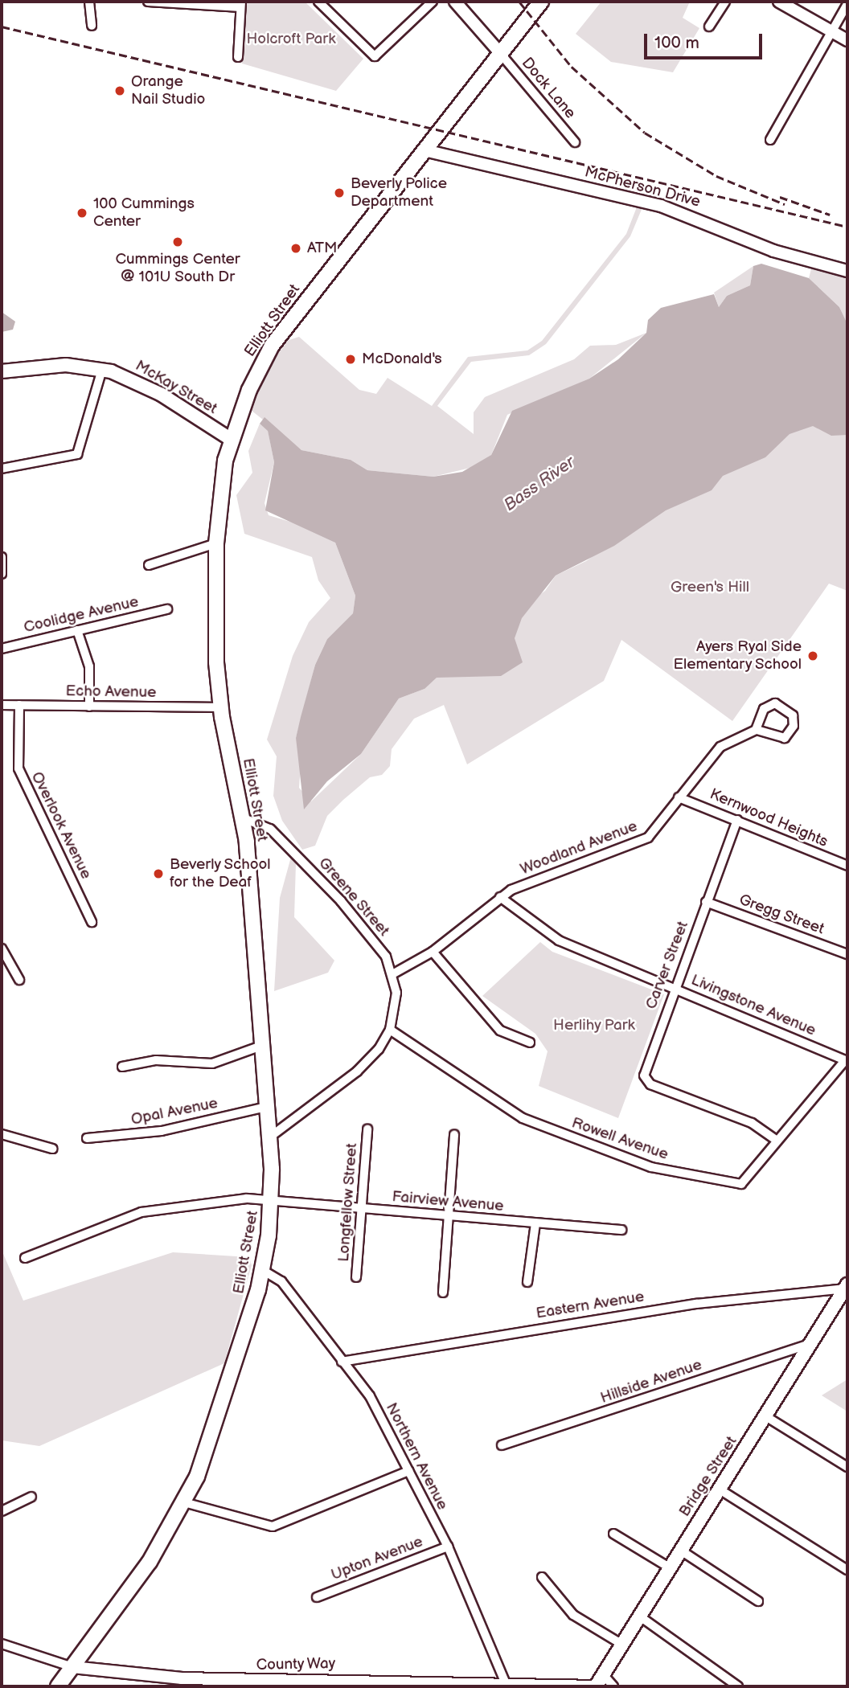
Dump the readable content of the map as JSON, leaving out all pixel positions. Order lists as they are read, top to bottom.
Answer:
{
  "streets": {
    "main road": ["Elliott Street", "McKay Street", "Bridge Street"],
    "street": [
      "Dock Lane",
      "McPherson Drive",
      "Coolidge Avenue",
      "Echo Avenue",
      "Kernwood Heights",
      "Overlook Avenue",
      "Woodland Avenue",
      "Greene Street",
      "Gregg Street",
      "Carver Street",
      "Livingstone Avenue",
      "Opal Avenue",
      "Rowell Avenue",
      "Fairview Avenue",
      "Longfellow Street",
      "Eastern Avenue",
      "Hillside Avenue",
      "Northern Avenue",
      "Upton Avenue",
      "County Way"
    ]
  },
  "crossings": [
    ["Dock Lane", "Elliott Street"],
    ["McPherson Drive", "Elliott Street"],
    ["Elliott Street", "McKay Street"],
    ["Elliott Street", "Echo Avenue"],
    ["Elliott Street", "Greene Street"],
    ["Elliott Street", "Opal Avenue"],
    ["Elliott Street", "Fairview Avenue"],
    ["Elliott Street", "Northern Avenue"],
    ["Elliott Street", "County Way"],
    ["Echo Avenue", "Overlook Avenue"],
    ["Kernwood Heights", "Woodland Avenue"],
    ["Kernwood Heights", "Carver Street"],
    ["Woodland Avenue", "Greene Street"],
    ["Woodland Avenue", "Livingstone Avenue"],
    ["Greene Street", "Rowell Avenue"],
    ["Gregg Street", "Carver Street"],
    ["Carver Street", "Livingstone Avenue"],
    ["Carver Street", "Rowell Avenue"],
    ["Livingstone Avenue", "Rowell Avenue"],
    ["Fairview Avenue", "Longfellow Street"],
    ["Eastern Avenue", "Northern Avenue"],
    ["Eastern Avenue", "Bridge Street"],
    ["Hillside Avenue", "Bridge Street"],
    ["Northern Avenue", "Upton Avenue"],
    ["Northern Avenue", "County Way"],
    ["Bridge Street", "County Way"]
  ],
  "water": ["Bass River"],
  "parks": ["Holcroft Park", "Green's Hill", "Herlihy Park"],
  "places": [
    "Orange Nail Studio",
    "Beverly Police Department",
    "100 Cummings Center",
    "Cummings Center @ 101U South Dr",
    "ATM",
    "McDonald's",
    "Ayers Ryal Side Elementary School",
    "Beverly School for the Deaf"
  ],
  "scale_bar": "100 m"
}
